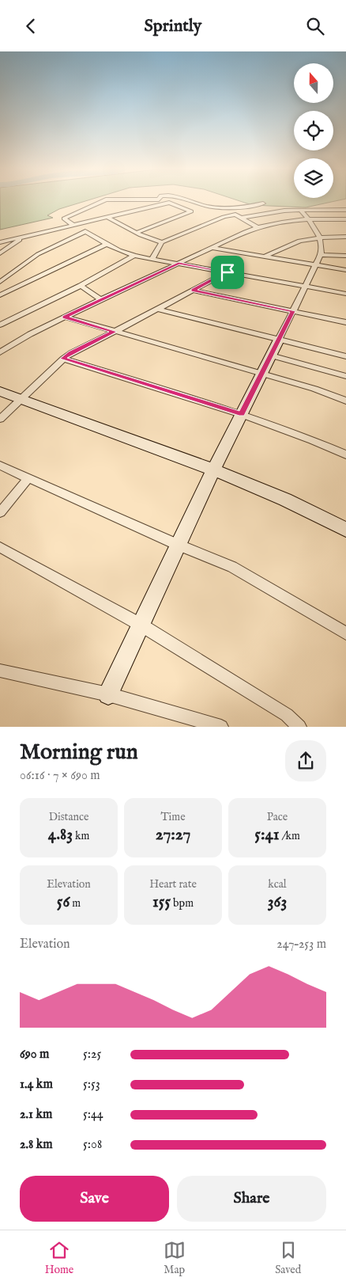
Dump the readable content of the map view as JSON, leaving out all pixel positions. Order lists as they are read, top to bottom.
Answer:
{
  "north": "top",
  "page": {
    "header": "Sprintly",
    "heading": ["Morning run", "06:16 · 7 × 690 m"],
    "stats": [
      ["Distance", "4.83 km"],
      ["Time", "27:27"],
      ["Pace", "5:41 /km"],
      ["Elevation", "56 m"],
      ["Heart rate", "155 bpm"],
      ["kcal", "363"]
    ],
    "chart": ["Elevation", "247–253 m"],
    "list": [
      {
        "name": "690 m",
        "note": "5:25"
      },
      {
        "name": "1.4 km",
        "note": "5:53"
      },
      {
        "name": "2.1 km",
        "note": "5:44"
      },
      {
        "name": "2.8 km",
        "note": "5:08"
      }
    ],
    "buttons": ["Save", "Share"],
    "tabs": ["Home", "Map", "Saved"]
  }
}
